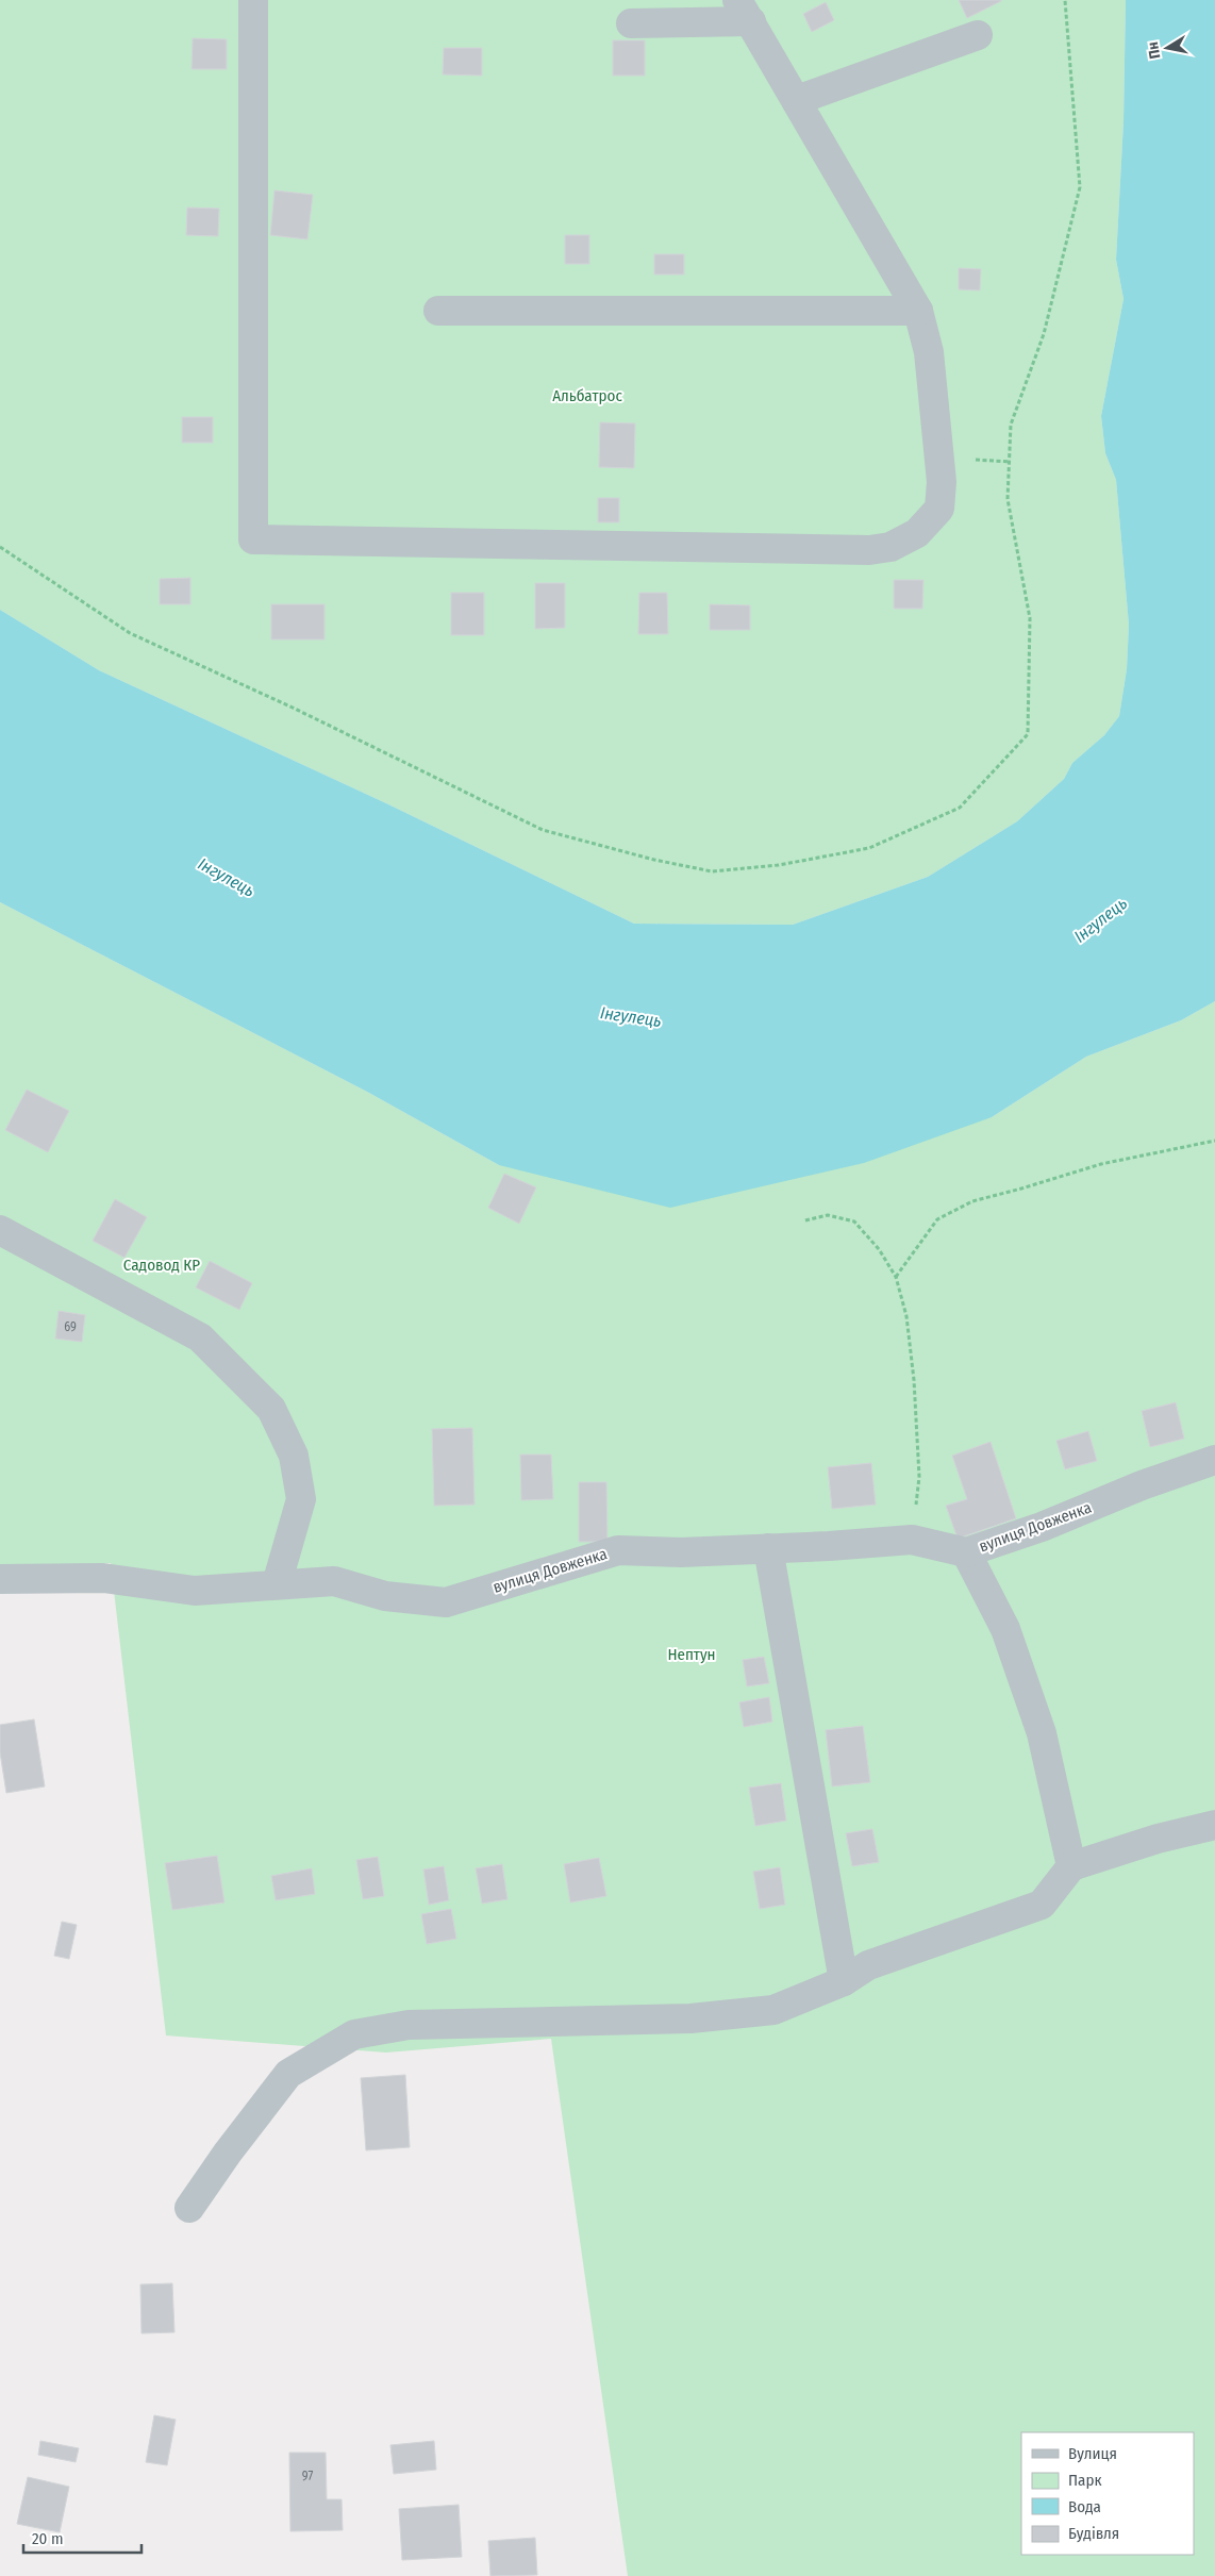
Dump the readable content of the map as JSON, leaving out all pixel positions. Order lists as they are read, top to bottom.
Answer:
{
  "streets": {
    "street": ["вулиця Довженка"]
  },
  "water": ["Інгулець"],
  "parks": ["Альбатрос", "Садовод КР", "Нептун"],
  "house_numbers": ["69", "97"],
  "legend": [
    "Вулиця",
    "Парк",
    "Вода",
    "Будівля"
  ],
  "scale_bar": "20 m",
  "north": "left"
}
